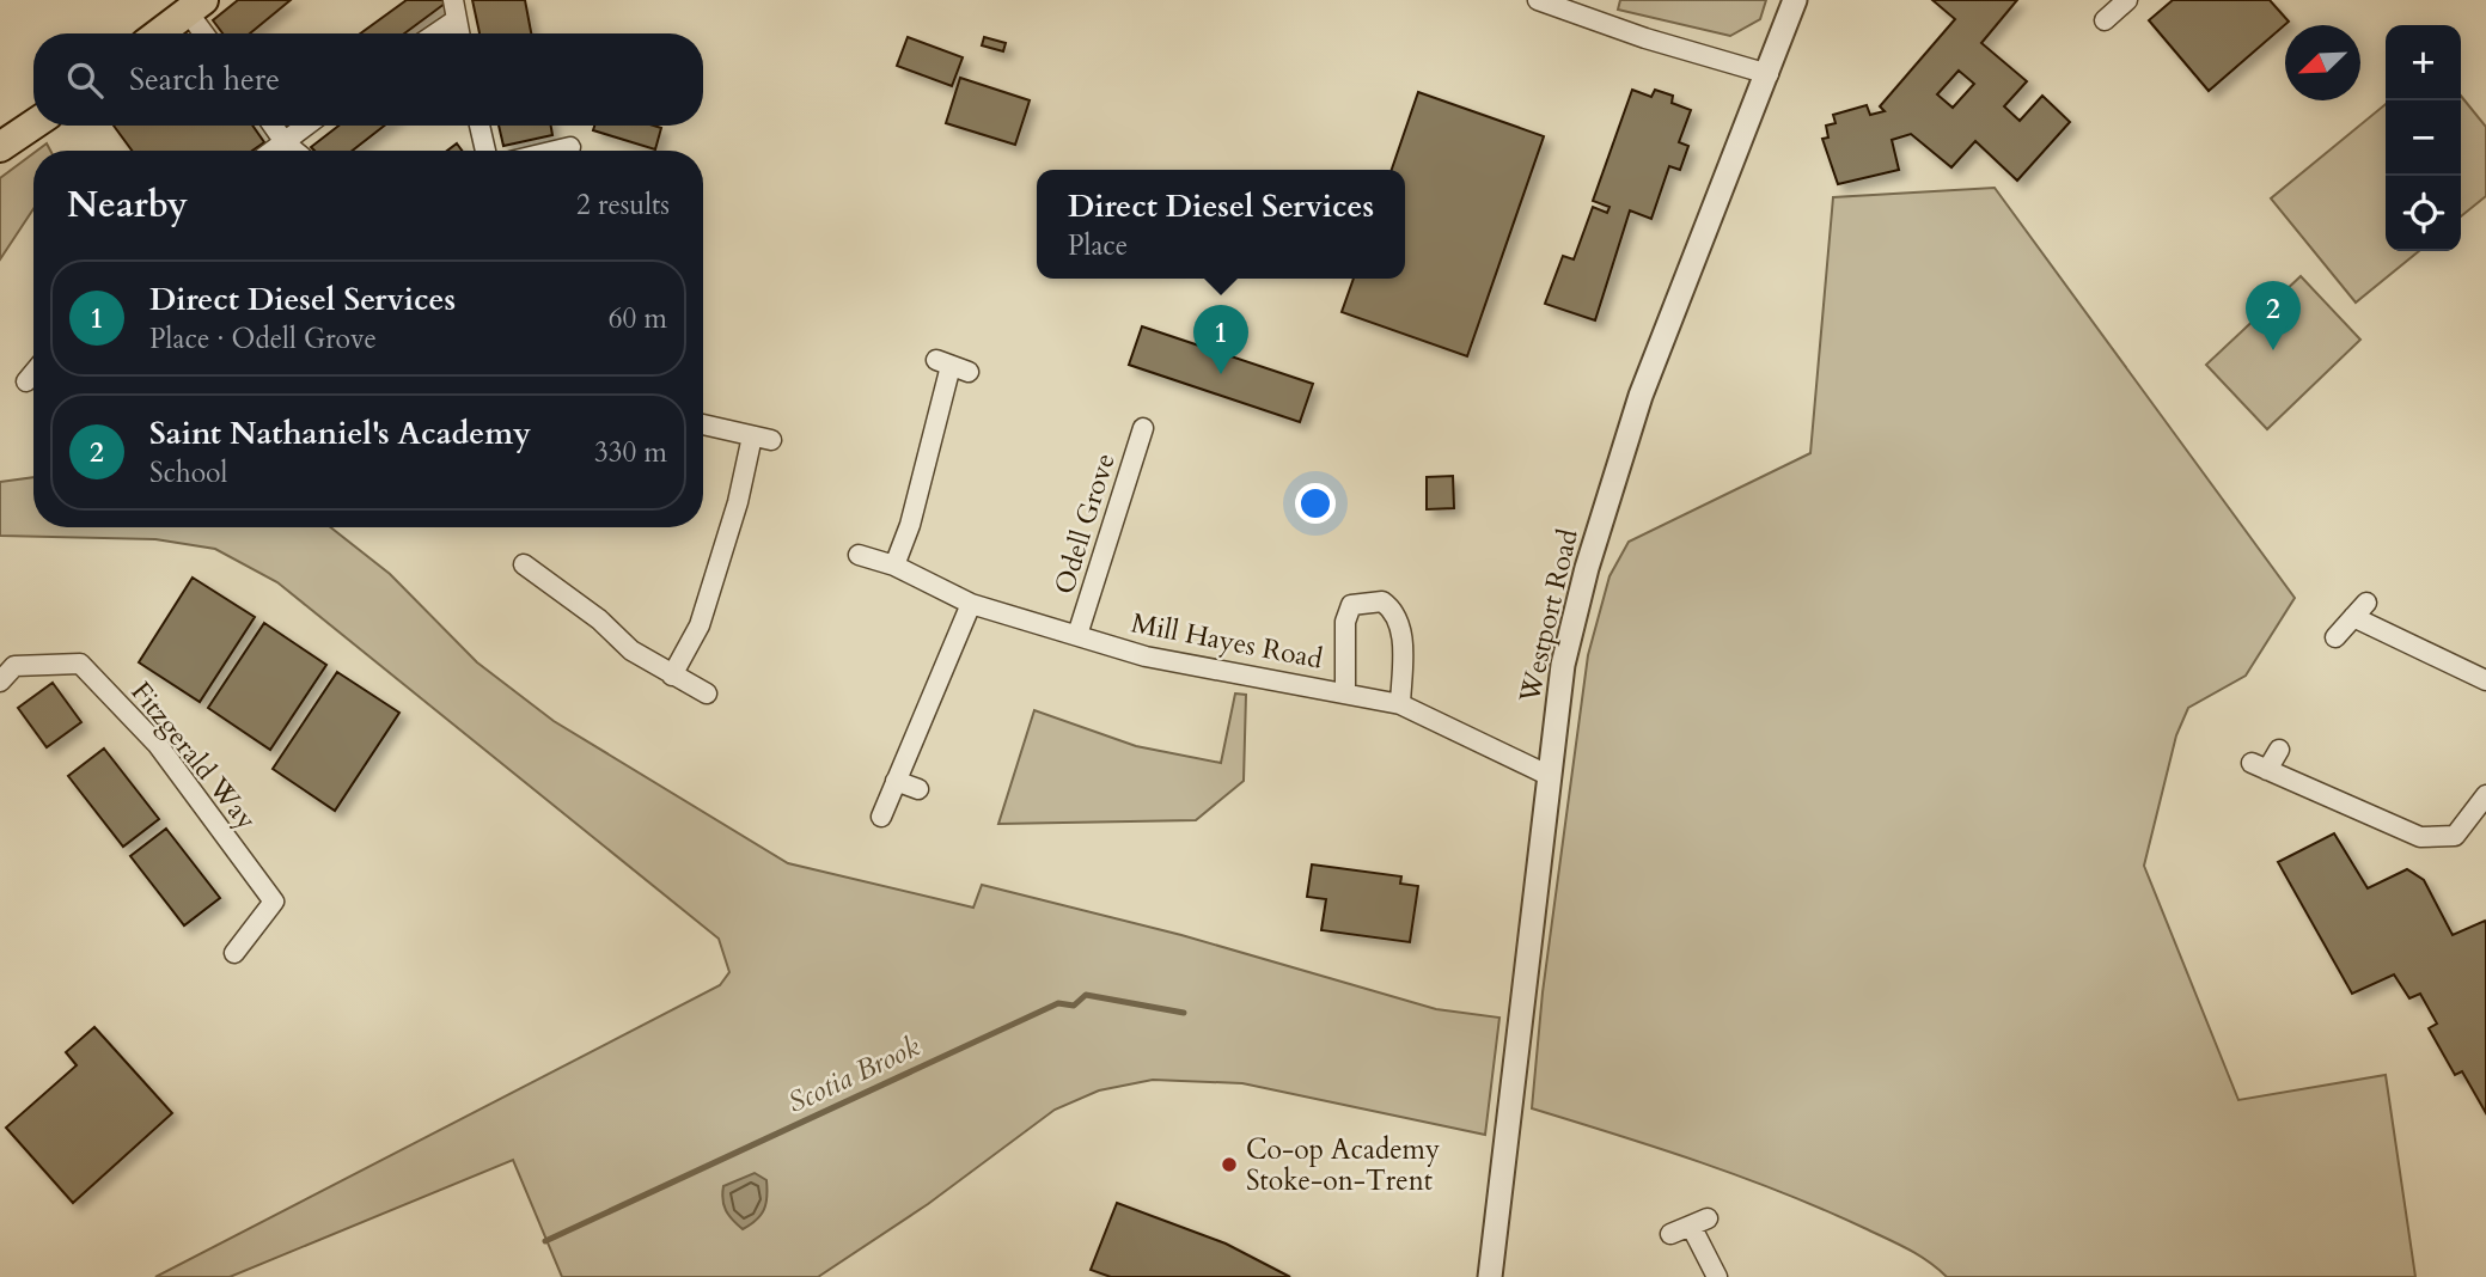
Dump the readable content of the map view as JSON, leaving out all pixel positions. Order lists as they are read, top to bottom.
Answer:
{
  "streets": {
    "street": [
      "Odell Grove",
      "Westport Road",
      "Mill Hayes Road",
      "Fitzgerald Way"
    ]
  },
  "crossings": [
    ["Odell Grove", "Mill Hayes Road"],
    ["Westport Road", "Mill Hayes Road"]
  ],
  "water": ["Scotia Brook"],
  "places": ["Co-op Academy Stoke-on-Trent"],
  "north": "bottom left",
  "page": {
    "map_buttons": ["+", "−"],
    "search": "Search here",
    "heading": ["Nearby", "2 results"],
    "popup": ["Direct Diesel Services", "Place"],
    "list": [
      {
        "mark": "1",
        "name": "Direct Diesel Services",
        "note": "Place · Odell Grove",
        "value": "60 m"
      },
      {
        "mark": "2",
        "name": "Saint Nathaniel's Academy",
        "note": "School",
        "value": "330 m"
      }
    ],
    "pins": ["2", "1"]
  }
}
